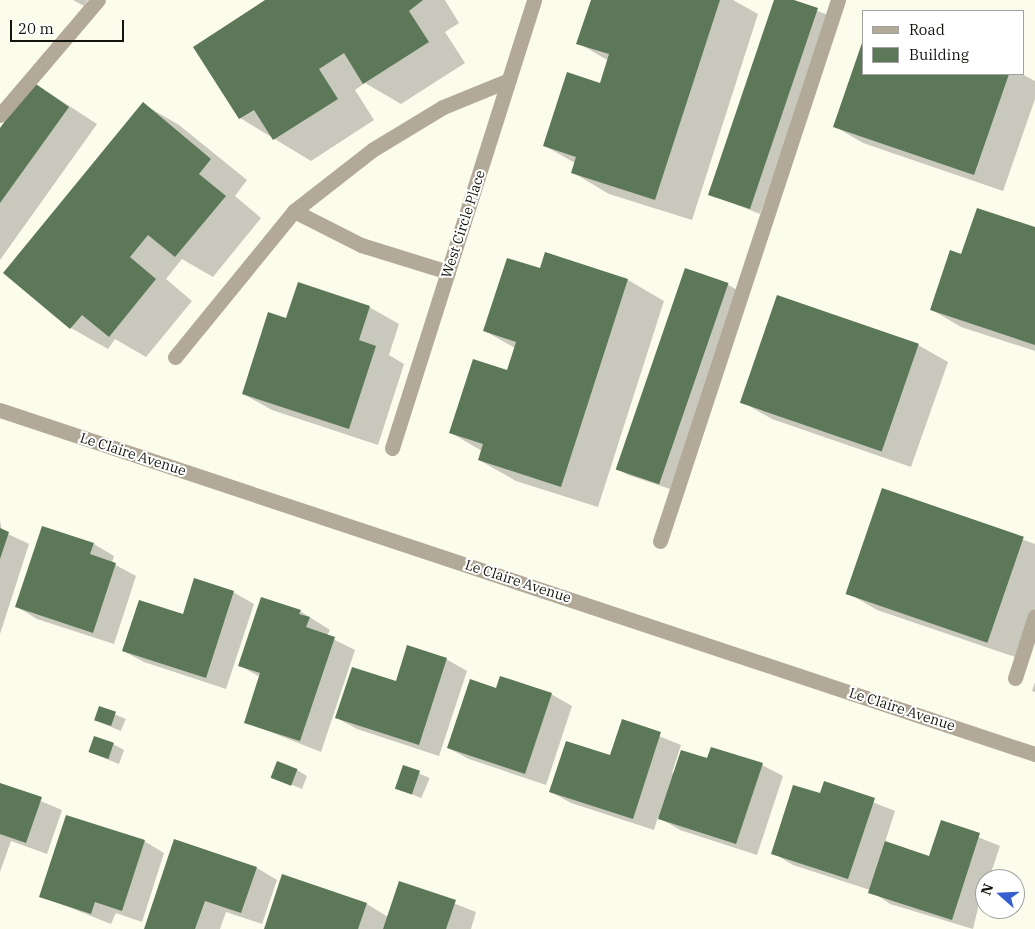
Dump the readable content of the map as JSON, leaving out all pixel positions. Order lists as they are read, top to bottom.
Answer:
{
  "streets": {
    "street": ["West Circle Place", "Le Claire Avenue"]
  },
  "legend": ["Road", "Building"],
  "scale_bar": "20 m",
  "north": "left"
}
